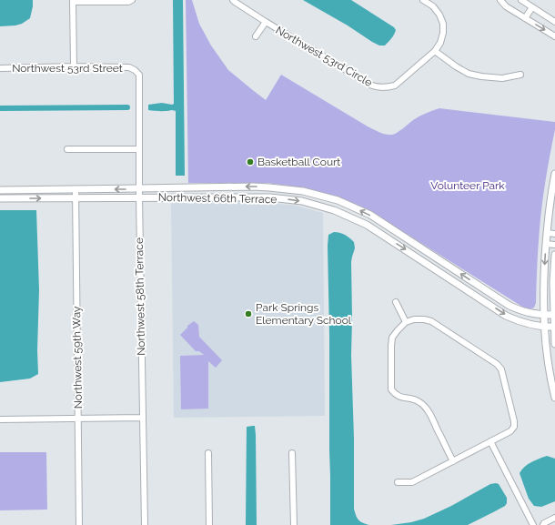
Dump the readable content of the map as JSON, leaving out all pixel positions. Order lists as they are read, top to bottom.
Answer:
{
  "streets": {
    "street": [
      "Northwest 53rd Circle",
      "Northwest 53rd Street",
      "Northwest 66th Terrace",
      "Northwest 58th Terrace",
      "Northwest 59th Way"
    ]
  },
  "crossings": [
    ["Northwest 53rd Street", "Northwest 58th Terrace"],
    ["Northwest 66th Terrace", "Northwest 58th Terrace"],
    ["Northwest 66th Terrace", "Northwest 59th Way"]
  ],
  "parks": ["Volunteer Park"],
  "places": ["Basketball Court", "Park Springs Elementary School"]
}
